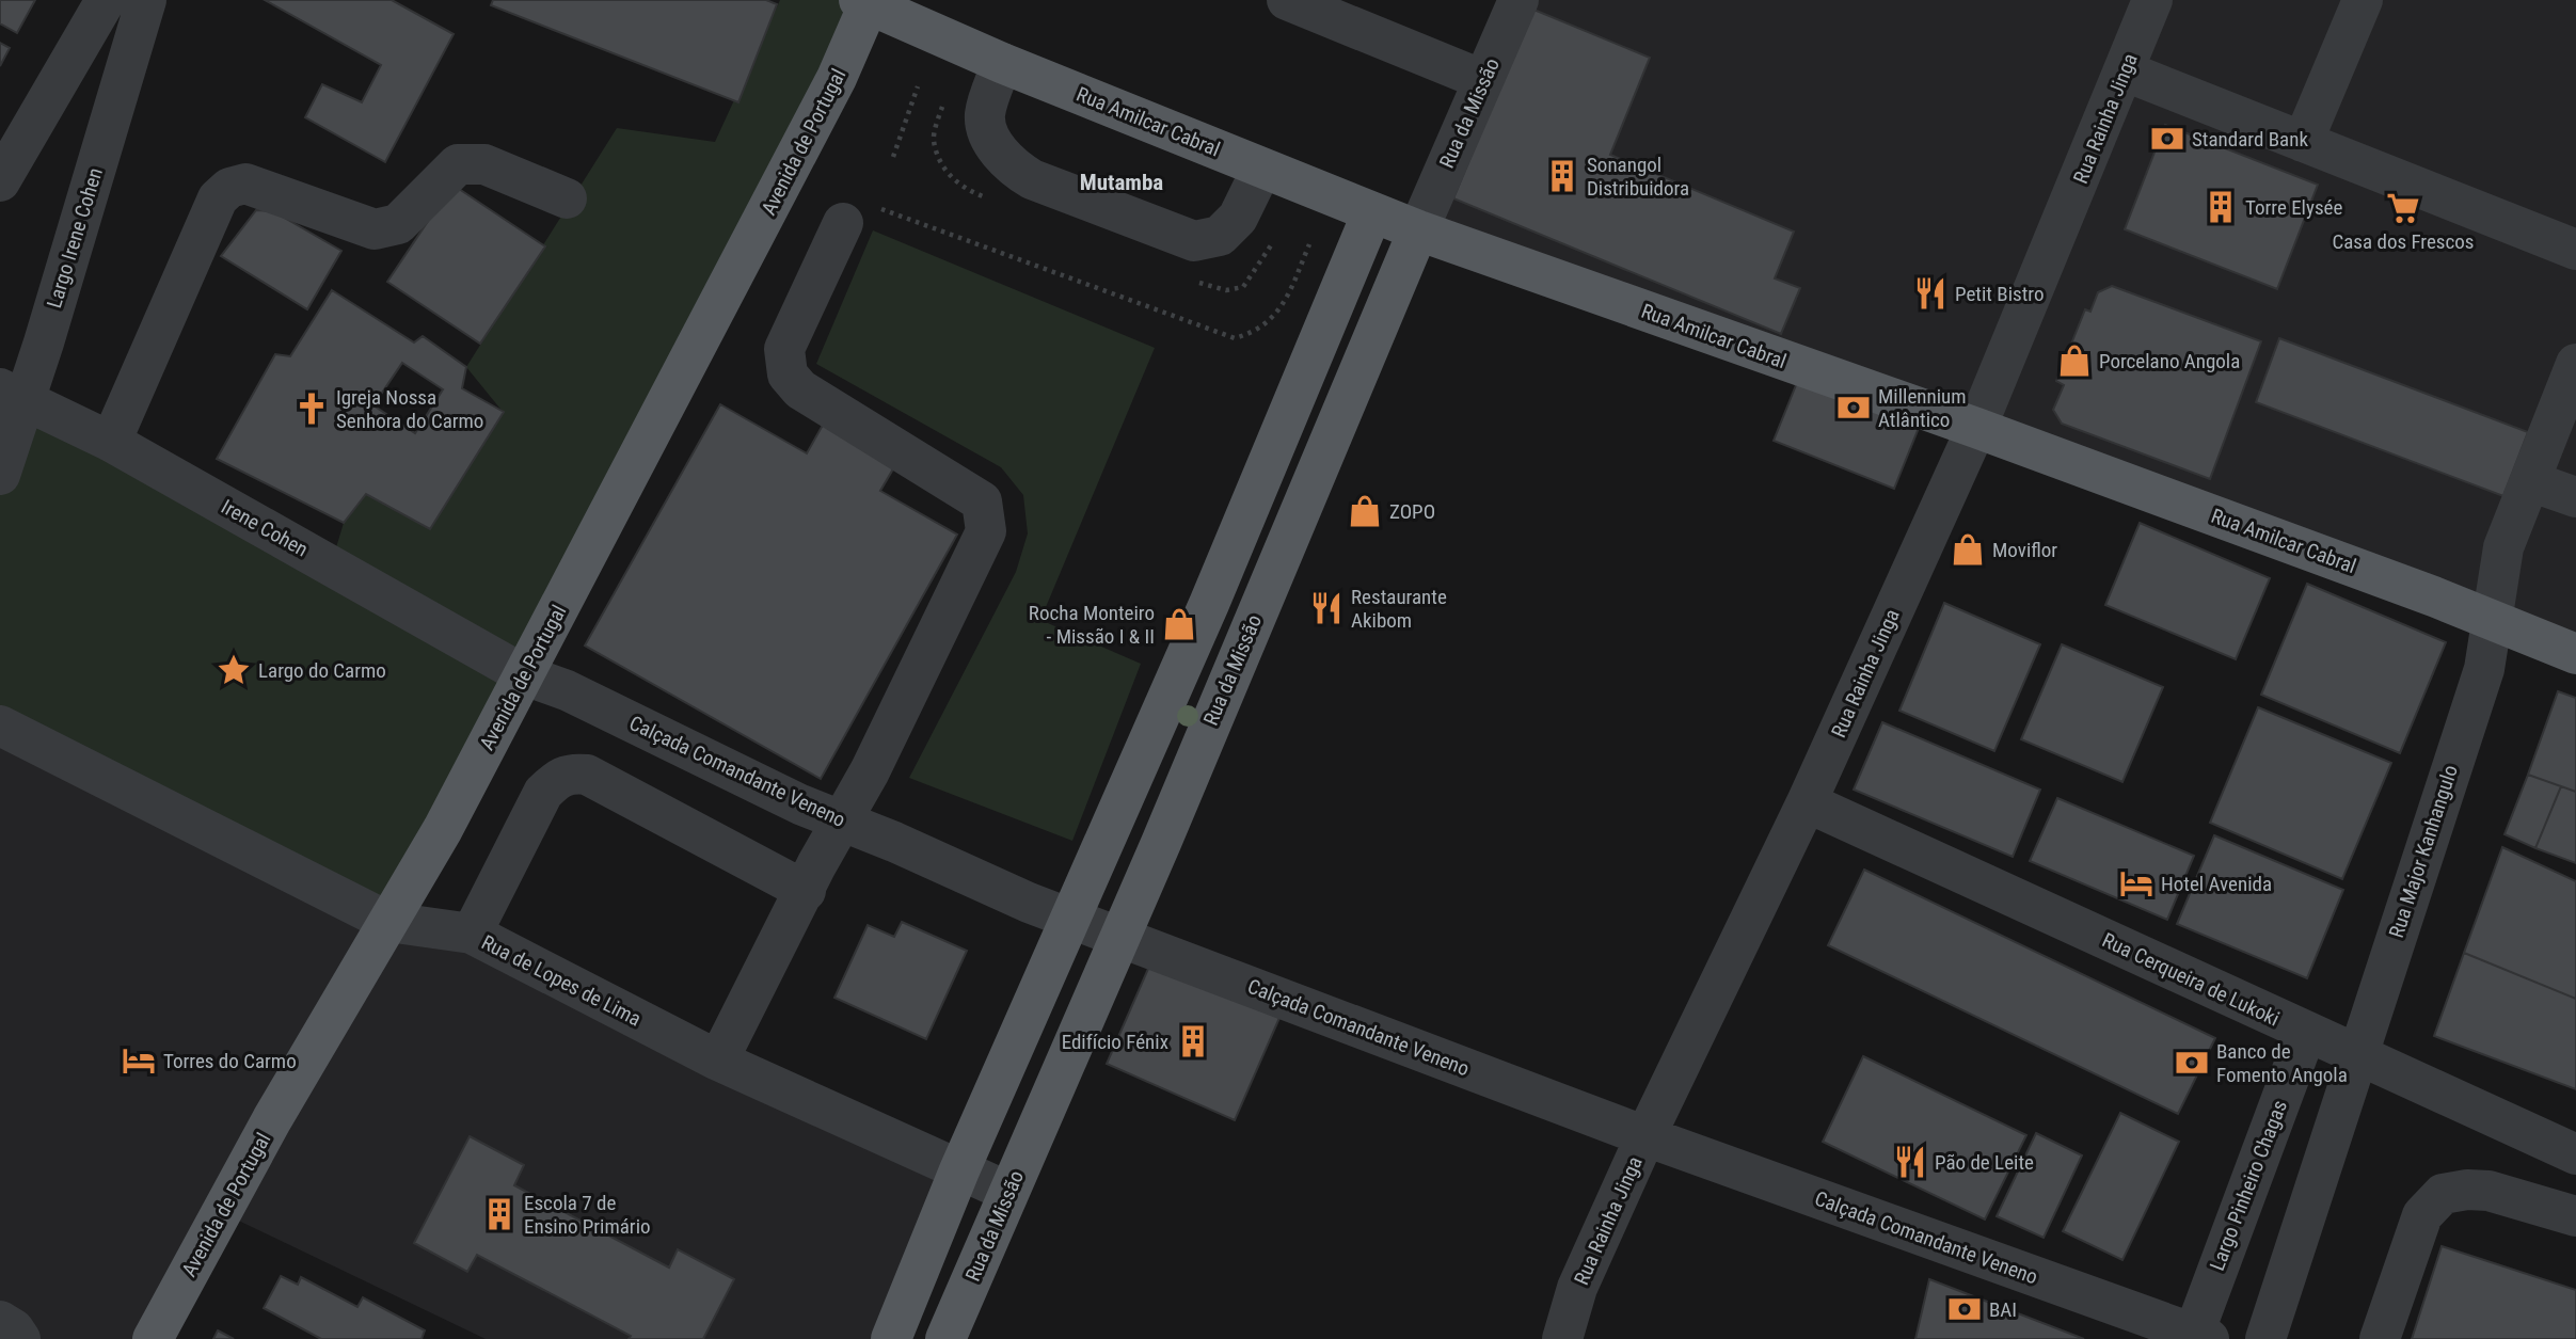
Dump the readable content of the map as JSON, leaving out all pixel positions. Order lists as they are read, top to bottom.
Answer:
{
  "streets": {
    "main road": ["Rua da Missão", "Rua Amilcar Cabral", "Avenida de Portugal"],
    "street": [
      "Rua Rainha Jinga",
      "Largo Irene Cohen",
      "Irene Cohen",
      "Calçada Comandante Veneno",
      "Rua Major Kanhangulo",
      "Rua Cerqueira de Lukoki",
      "Rua de Lopes de Lima",
      "Largo Pinheiro Chagas"
    ]
  },
  "crossings": [
    ["Rua da Missão", "Rua Amilcar Cabral"],
    ["Rua da Missão", "Calçada Comandante Veneno"],
    ["Rua da Missão", "Rua de Lopes de Lima"],
    ["Rua Rainha Jinga", "Rua Amilcar Cabral"],
    ["Rua Rainha Jinga", "Calçada Comandante Veneno"],
    ["Rua Rainha Jinga", "Rua Cerqueira de Lukoki"],
    ["Rua Amilcar Cabral", "Avenida de Portugal"],
    ["Rua Amilcar Cabral", "Rua Major Kanhangulo"],
    ["Avenida de Portugal", "Irene Cohen"],
    ["Avenida de Portugal", "Calçada Comandante Veneno"],
    ["Avenida de Portugal", "Rua de Lopes de Lima"],
    ["Largo Irene Cohen", "Irene Cohen"],
    ["Irene Cohen", "Calçada Comandante Veneno"],
    ["Calçada Comandante Veneno", "Largo Pinheiro Chagas"],
    ["Rua Major Kanhangulo", "Rua Cerqueira de Lukoki"],
    ["Rua Cerqueira de Lukoki", "Largo Pinheiro Chagas"]
  ],
  "districts": ["Mutamba"],
  "places": {
    "bank": [
      "Standard Bank",
      "Millennium Atlântico",
      "Banco de Fomento Angola",
      "BAI"
    ],
    "building": [
      "Sonangol Distribuidora",
      "Torre Elysée",
      "Edifício Fénix",
      "Escola 7 de Ensino Primário"
    ],
    "supermarket": ["Casa dos Frescos"],
    "restaurant": ["Petit Bistro", "Restaurante Akibom", "Pão de Leite"],
    "shop": [
      "Porcelano Angola",
      "ZOPO",
      "Moviflor",
      "Rocha Monteiro - Missão I & II"
    ],
    "church": ["Igreja Nossa Senhora do Carmo"],
    "place": ["Largo do Carmo"],
    "hotel": ["Hotel Avenida", "Torres do Carmo"]
  }
}
